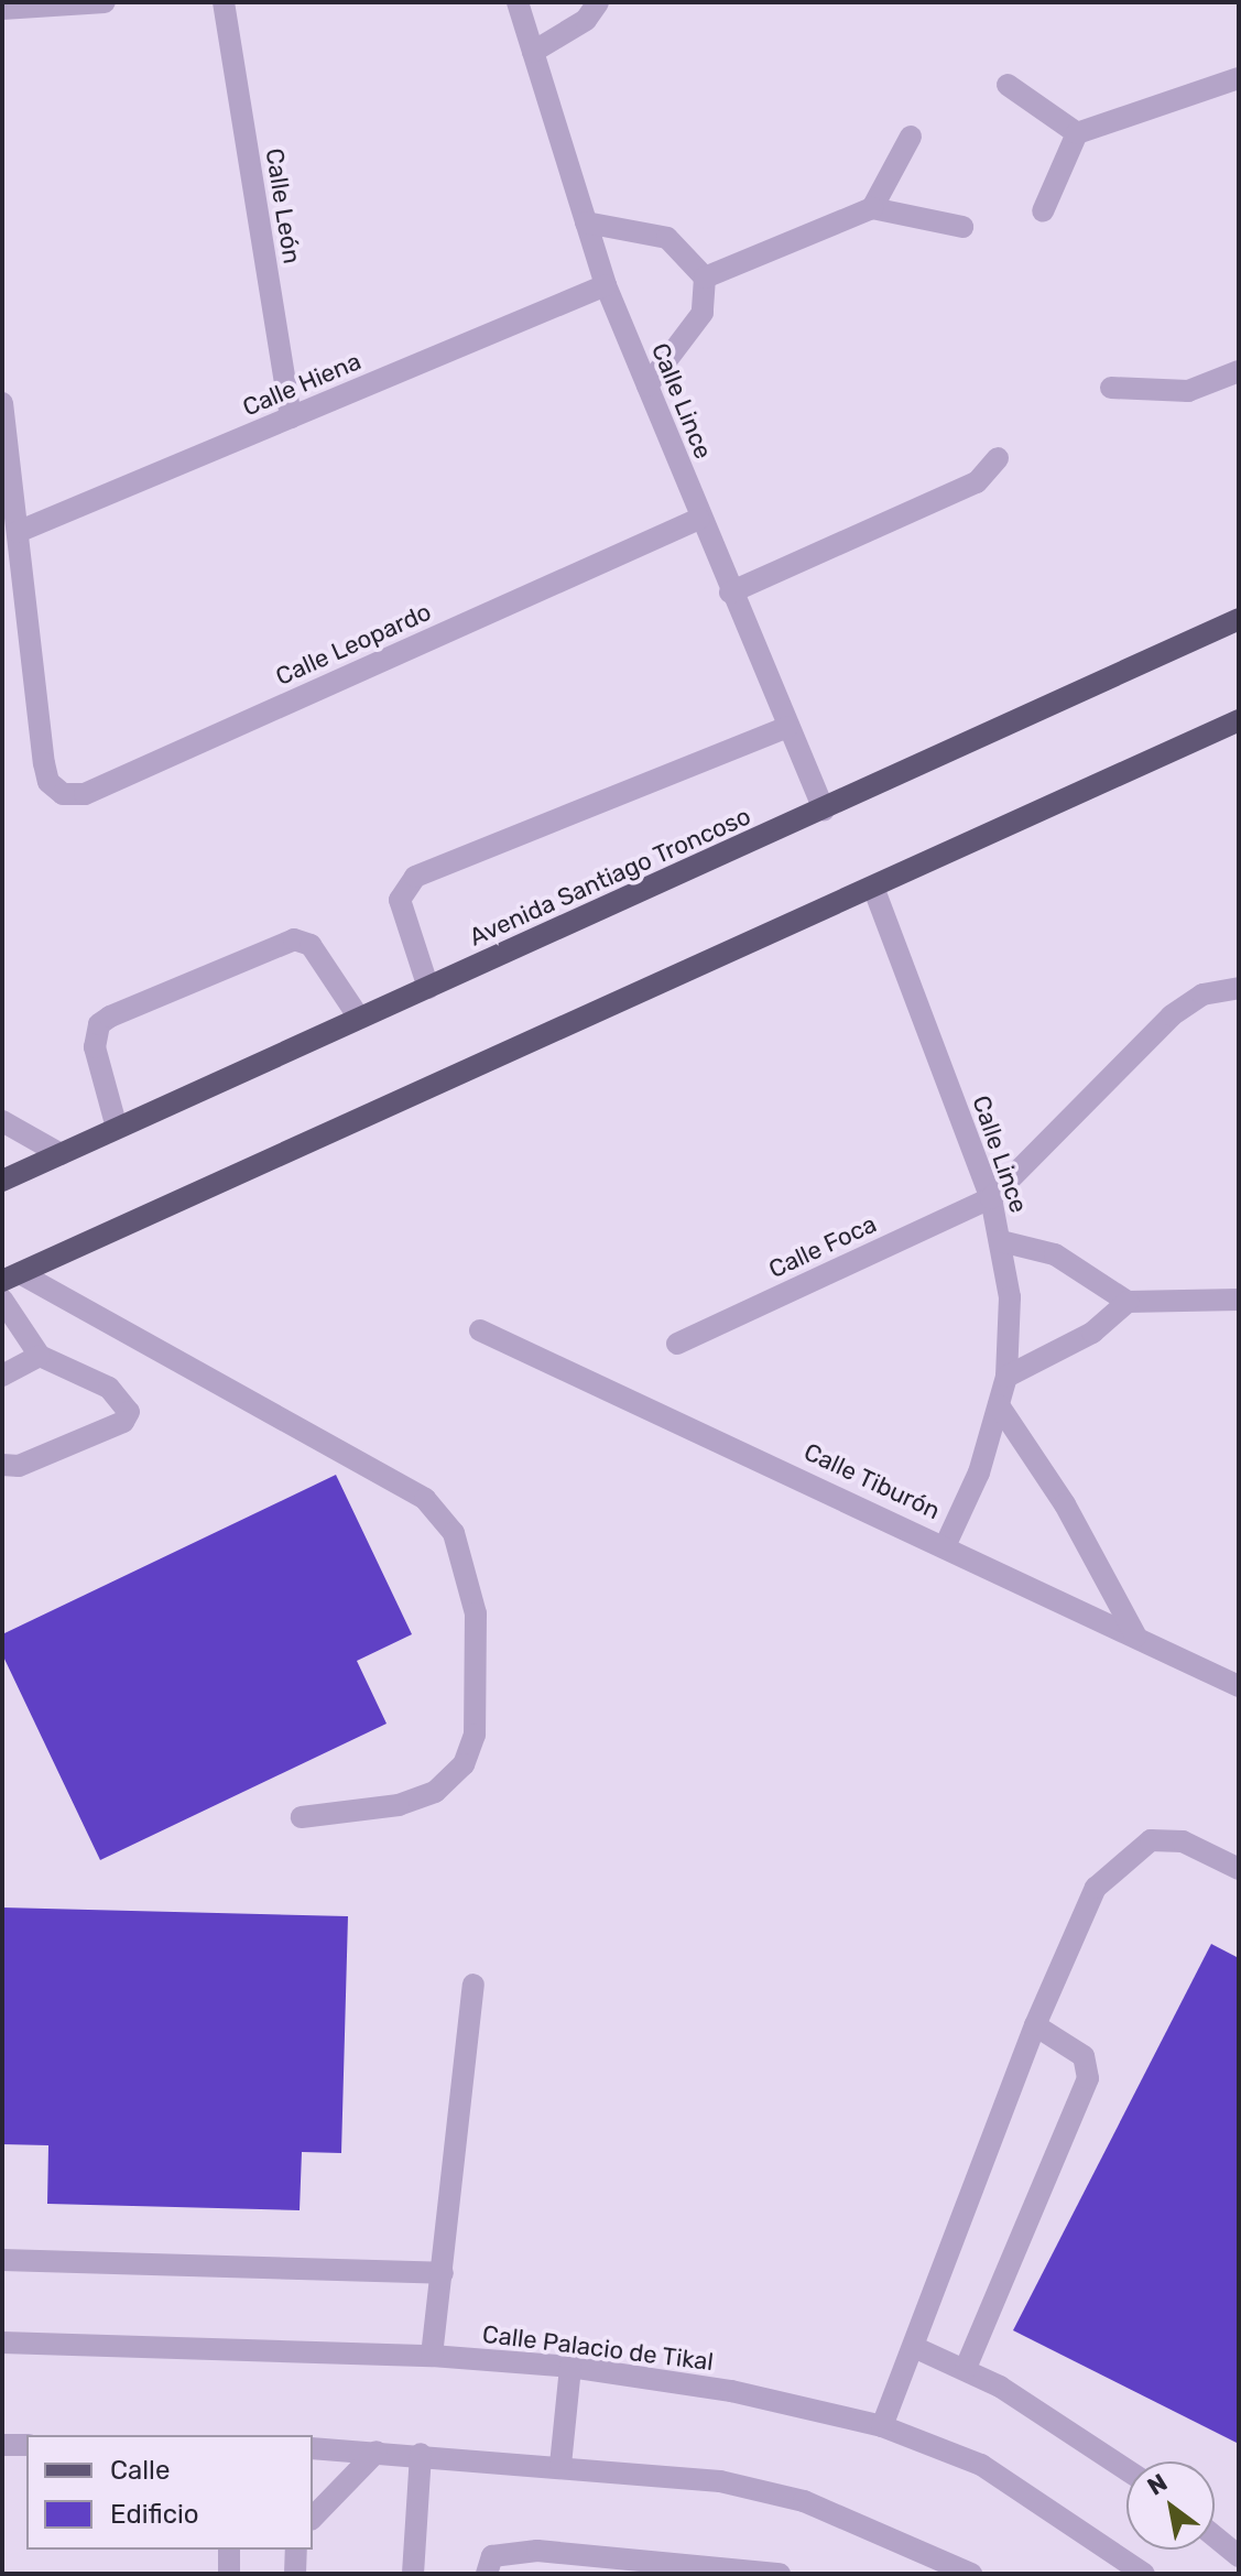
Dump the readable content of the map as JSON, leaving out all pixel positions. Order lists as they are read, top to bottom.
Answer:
{
  "streets": {
    "main road": ["Avenida Santiago Troncoso"],
    "street": [
      "Calle León",
      "Calle Hiena",
      "Calle Lince",
      "Calle Leopardo",
      "Calle Foca",
      "Calle Tiburón",
      "Calle Palacio de Tikal"
    ]
  },
  "crossings": [
    ["Calle León", "Calle Hiena"],
    ["Calle Hiena", "Calle Lince"],
    ["Calle Hiena", "Calle Leopardo"],
    ["Calle Lince", "Calle Leopardo"],
    ["Calle Lince", "Avenida Santiago Troncoso"],
    ["Calle Lince", "Calle Foca"],
    ["Calle Lince", "Calle Tiburón"]
  ],
  "legend": ["Calle", "Edificio"],
  "north": "top left"
}
